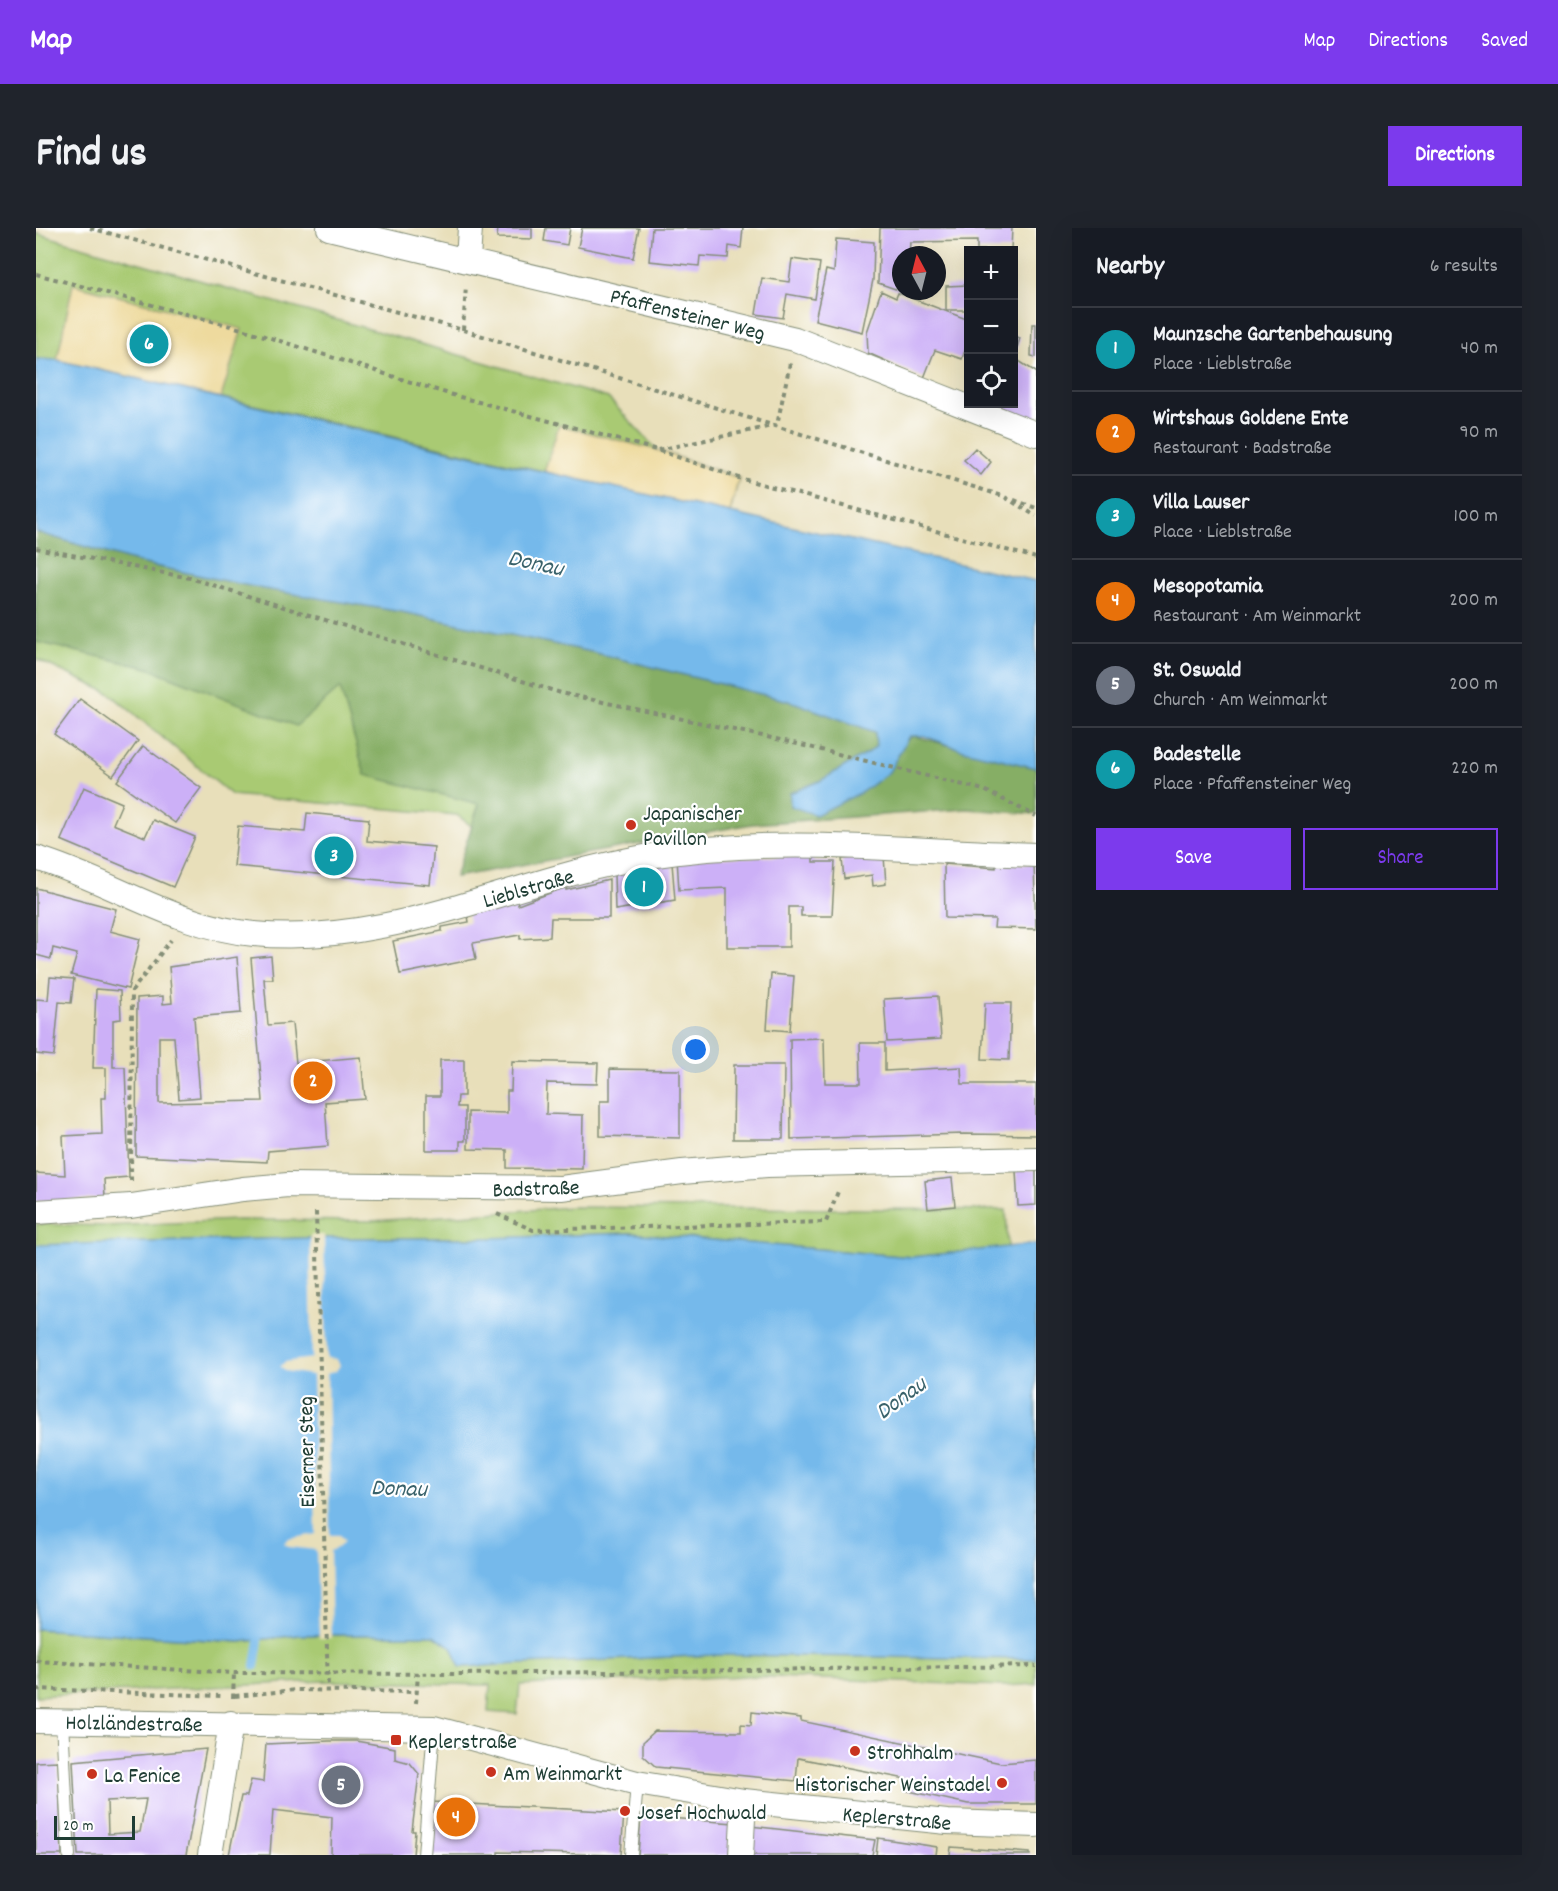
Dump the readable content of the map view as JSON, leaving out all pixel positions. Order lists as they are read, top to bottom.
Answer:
{
  "streets": {
    "street": [
      "Pfaffensteiner Weg",
      "Lieblstraße",
      "Badstraße",
      "Holzländestraße",
      "Keplerstraße"
    ],
    "path": ["Eiserner Steg"]
  },
  "water": ["Donau"],
  "places": {
    "other": [
      "Japanischer Pavillon",
      "Strohhalm",
      "Am Weinmarkt",
      "La Fenice",
      "Historischer Weinstadel",
      "Josef Hochwald"
    ],
    "transit": ["Keplerstraße"]
  },
  "scale_bar": "20 m",
  "north": "top",
  "page": {
    "header": "Map",
    "nav": ["Map", "Directions", "Saved"],
    "title": "Find us",
    "buttons": [
      "Directions",
      ["Save", "Share"]
    ],
    "heading": ["Nearby", "6 results"],
    "map_buttons": ["+", "−"],
    "list": [
      {
        "mark": "1",
        "name": "Maunzsche Gartenbehausung",
        "note": "Place · Lieblstraße",
        "value": "40 m"
      },
      {
        "mark": "2",
        "name": "Wirtshaus Goldene Ente",
        "note": "Restaurant · Badstraße",
        "value": "90 m"
      },
      {
        "mark": "3",
        "name": "Villa Lauser",
        "note": "Place · Lieblstraße",
        "value": "100 m"
      },
      {
        "mark": "4",
        "name": "Mesopotamia",
        "note": "Restaurant · Am Weinmarkt",
        "value": "200 m"
      },
      {
        "mark": "5",
        "name": "St. Oswald",
        "note": "Church · Am Weinmarkt",
        "value": "200 m"
      },
      {
        "mark": "6",
        "name": "Badestelle",
        "note": "Place · Pfaffensteiner Weg",
        "value": "220 m"
      }
    ],
    "pins": [
      "6",
      "3",
      "1",
      "2",
      "5",
      "4"
    ],
    "scale": "20 m"
  }
}
